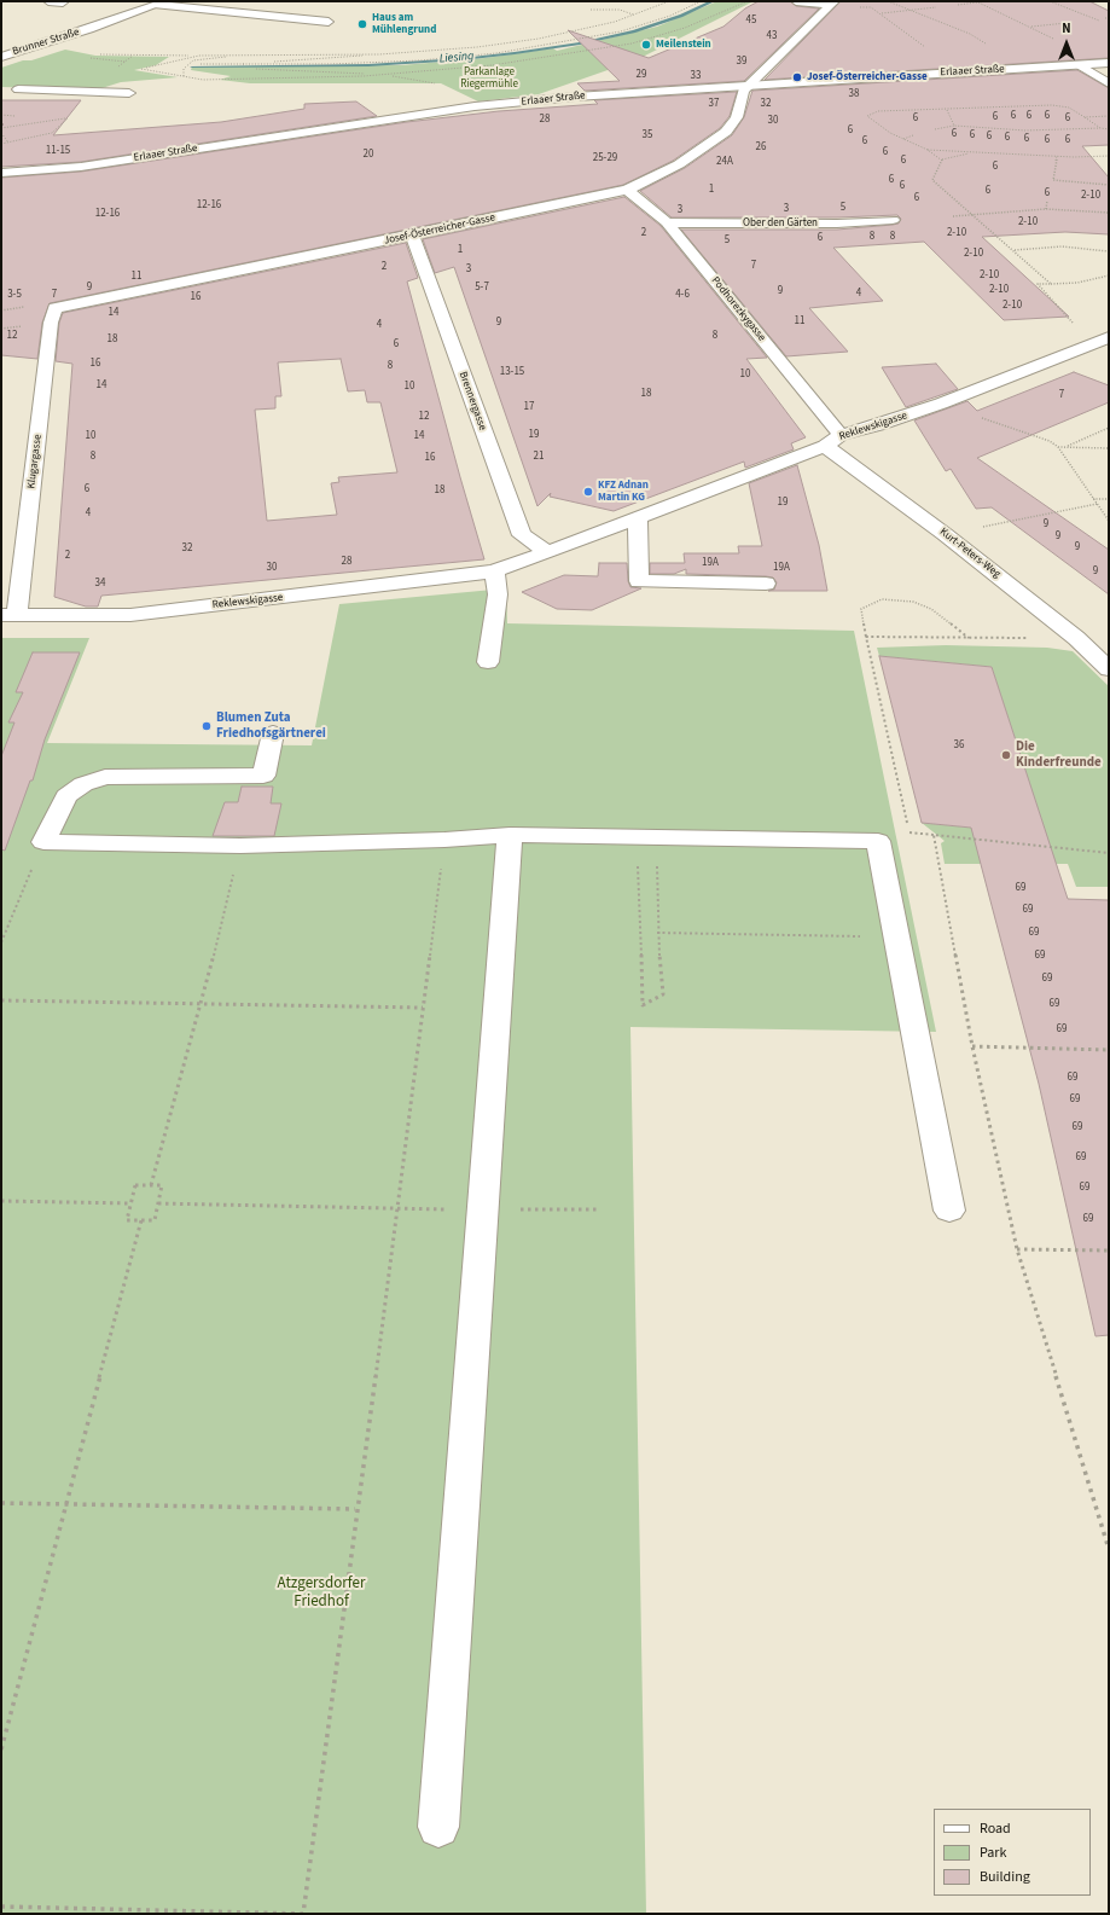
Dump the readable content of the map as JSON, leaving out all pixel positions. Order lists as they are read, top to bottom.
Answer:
{
  "streets": {
    "street": [
      "Brunner Straße",
      "Erlaaer Straße",
      "Ober den Gärten",
      "Josef-Österreicher-Gasse",
      "Podhorezkygasse",
      "Brennergasse",
      "Reklewskigasse",
      "Klugargasse",
      "Kurt-Peters-Weg"
    ]
  },
  "crossings": [
    ["Erlaaer Straße", "Josef-Österreicher-Gasse"],
    ["Ober den Gärten", "Podhorezkygasse"],
    ["Josef-Österreicher-Gasse", "Podhorezkygasse"],
    ["Josef-Österreicher-Gasse", "Brennergasse"],
    ["Josef-Österreicher-Gasse", "Klugargasse"],
    ["Podhorezkygasse", "Reklewskigasse"],
    ["Podhorezkygasse", "Kurt-Peters-Weg"],
    ["Brennergasse", "Reklewskigasse"],
    ["Reklewskigasse", "Klugargasse"],
    ["Reklewskigasse", "Kurt-Peters-Weg"]
  ],
  "water": ["Liesing"],
  "parks": ["Parkanlage Riegermühle", "Atzgersdorfer Friedhof"],
  "places": [
    "Haus am Mühlengrund",
    "Meilenstein",
    "Josef-Österreicher-Gasse",
    "KFZ Adnan Martin KG",
    "Blumen Zuta Friedhofsgärtnerei",
    "Die Kinderfreunde"
  ],
  "house_numbers": [
    "45",
    "43",
    "39",
    "29",
    "33",
    "38",
    "37",
    "32",
    "6",
    "6",
    "6",
    "6",
    "6",
    "6",
    "28",
    "30",
    "6",
    "6",
    "35",
    "6",
    "6",
    "6",
    "6",
    "6",
    "6",
    "6",
    "26",
    "11-15",
    "6",
    "20",
    "25-29",
    "6",
    "24A",
    "6",
    "6",
    "6",
    "1",
    "6",
    "6",
    "2-10",
    "6",
    "12-16",
    "5",
    "3",
    "3",
    "12-16",
    "2-10",
    "2",
    "2-10",
    "8",
    "8",
    "6",
    "5",
    "1",
    "2-10",
    "7",
    "2",
    "3",
    "2-10",
    "11",
    "9",
    "5-7",
    "2-10",
    "9",
    "4",
    "3-5",
    "7",
    "4-6",
    "16",
    "2-10",
    "14",
    "11",
    "9",
    "4",
    "12",
    "8",
    "18",
    "6",
    "16",
    "8",
    "13-15",
    "10",
    "14",
    "10",
    "18",
    "7",
    "17",
    "12",
    "19",
    "10",
    "14",
    "8",
    "21",
    "16",
    "6",
    "18",
    "19",
    "4",
    "9",
    "9",
    "9",
    "32",
    "2",
    "28",
    "19A",
    "30",
    "19A",
    "9",
    "34",
    "36",
    "69",
    "69",
    "69",
    "69",
    "69",
    "69",
    "69",
    "69",
    "69",
    "69",
    "69",
    "69",
    "69"
  ],
  "legend": ["Road", "Park", "Building"],
  "north": "top"
}
